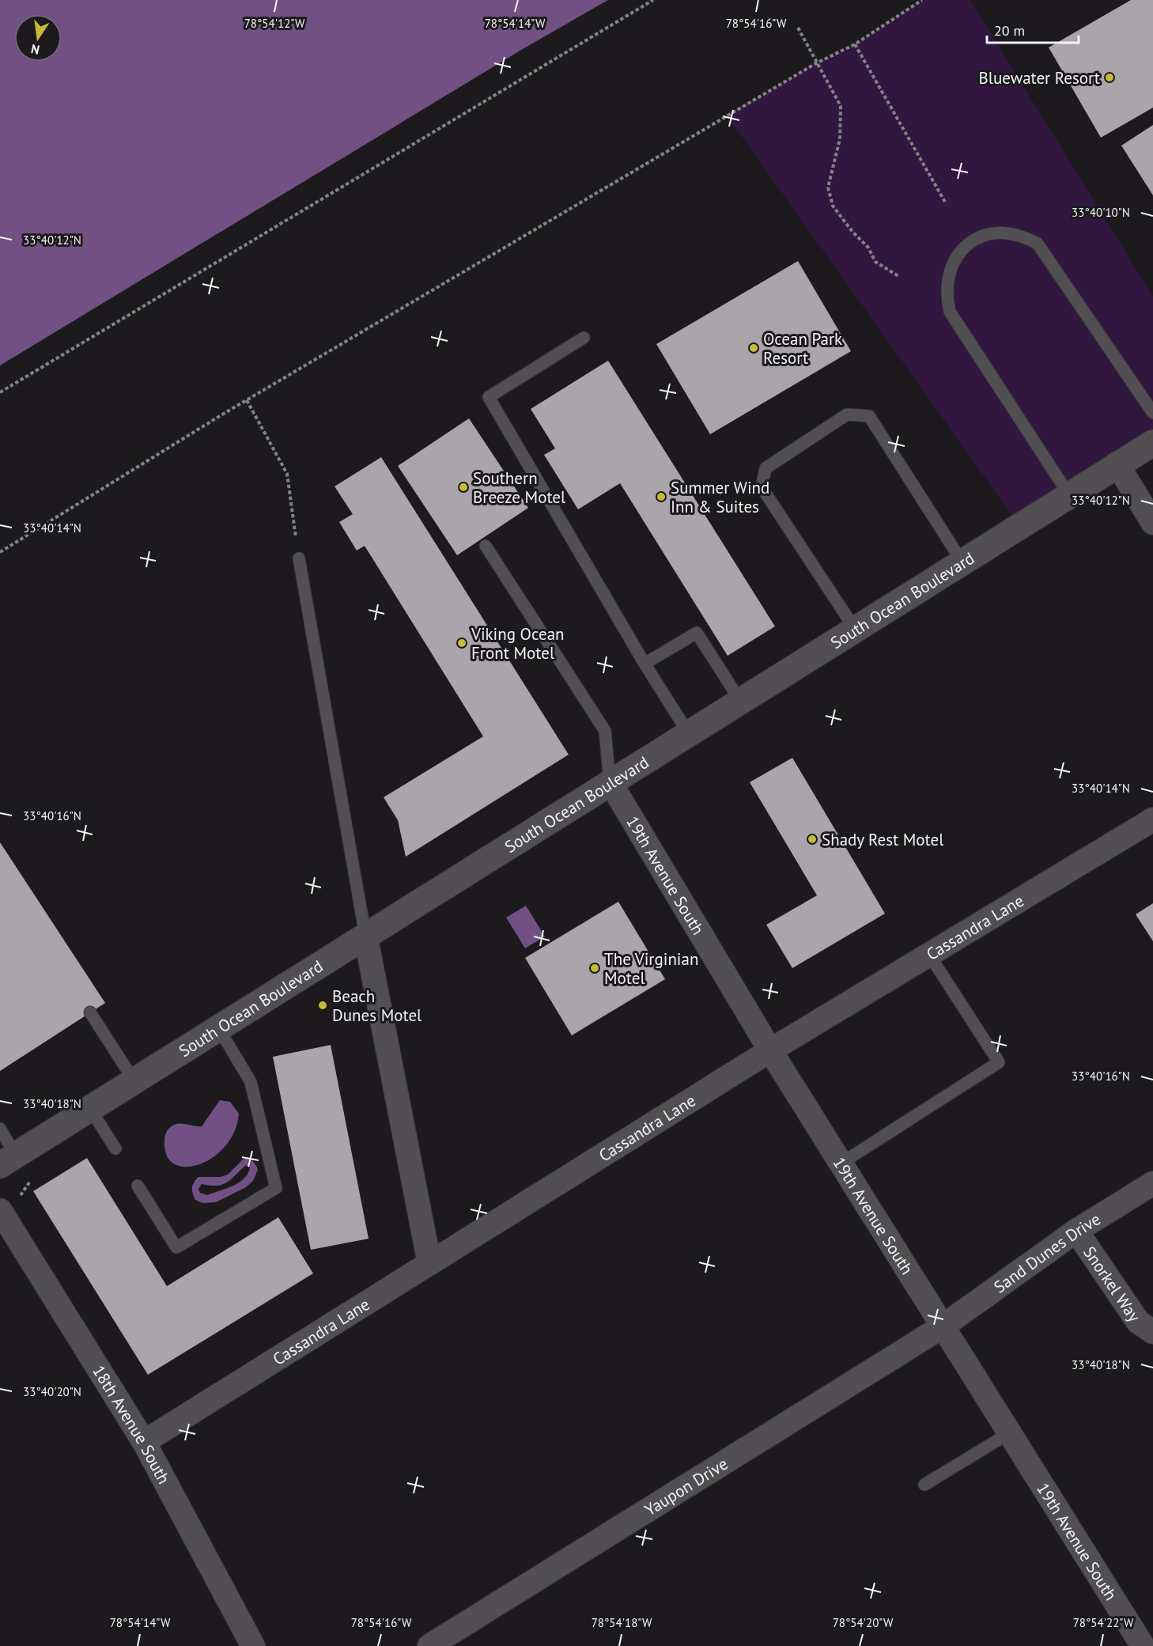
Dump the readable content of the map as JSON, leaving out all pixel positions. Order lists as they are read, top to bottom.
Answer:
{
  "streets": {
    "main road": ["South Ocean Boulevard"],
    "street": [
      "19th Avenue South",
      "Cassandra Lane",
      "Sand Dunes Drive",
      "Snorkel Way",
      "18th Avenue South",
      "Yaupon Drive"
    ]
  },
  "crossings": [
    ["South Ocean Boulevard", "19th Avenue South"],
    ["19th Avenue South", "Cassandra Lane"],
    ["19th Avenue South", "Sand Dunes Drive"],
    ["19th Avenue South", "Yaupon Drive"],
    ["Cassandra Lane", "18th Avenue South"],
    ["Sand Dunes Drive", "Snorkel Way"],
    ["Sand Dunes Drive", "Yaupon Drive"]
  ],
  "places": [
    "Bluewater Resort",
    "Ocean Park Resort",
    "Southern Breeze Motel",
    "Summer Wind Inn & Suites",
    "Viking Ocean Front Motel",
    "Shady Rest Motel",
    "The Virginian Motel",
    "Beach Dunes Motel"
  ],
  "scale_bar": "20 m",
  "north": "bottom",
  "coordinates": [
    "78°54'14\"W",
    "78°54'16\"W",
    "78°54'12\"W",
    "33°40'10\"N",
    "33°40'12\"N",
    "33°40'14\"N",
    "33°40'16\"N",
    "33°40'18\"N",
    "33°40'20\"N",
    "78°54'18\"W",
    "78°54'20\"W",
    "78°54'22\"W"
  ]
}
